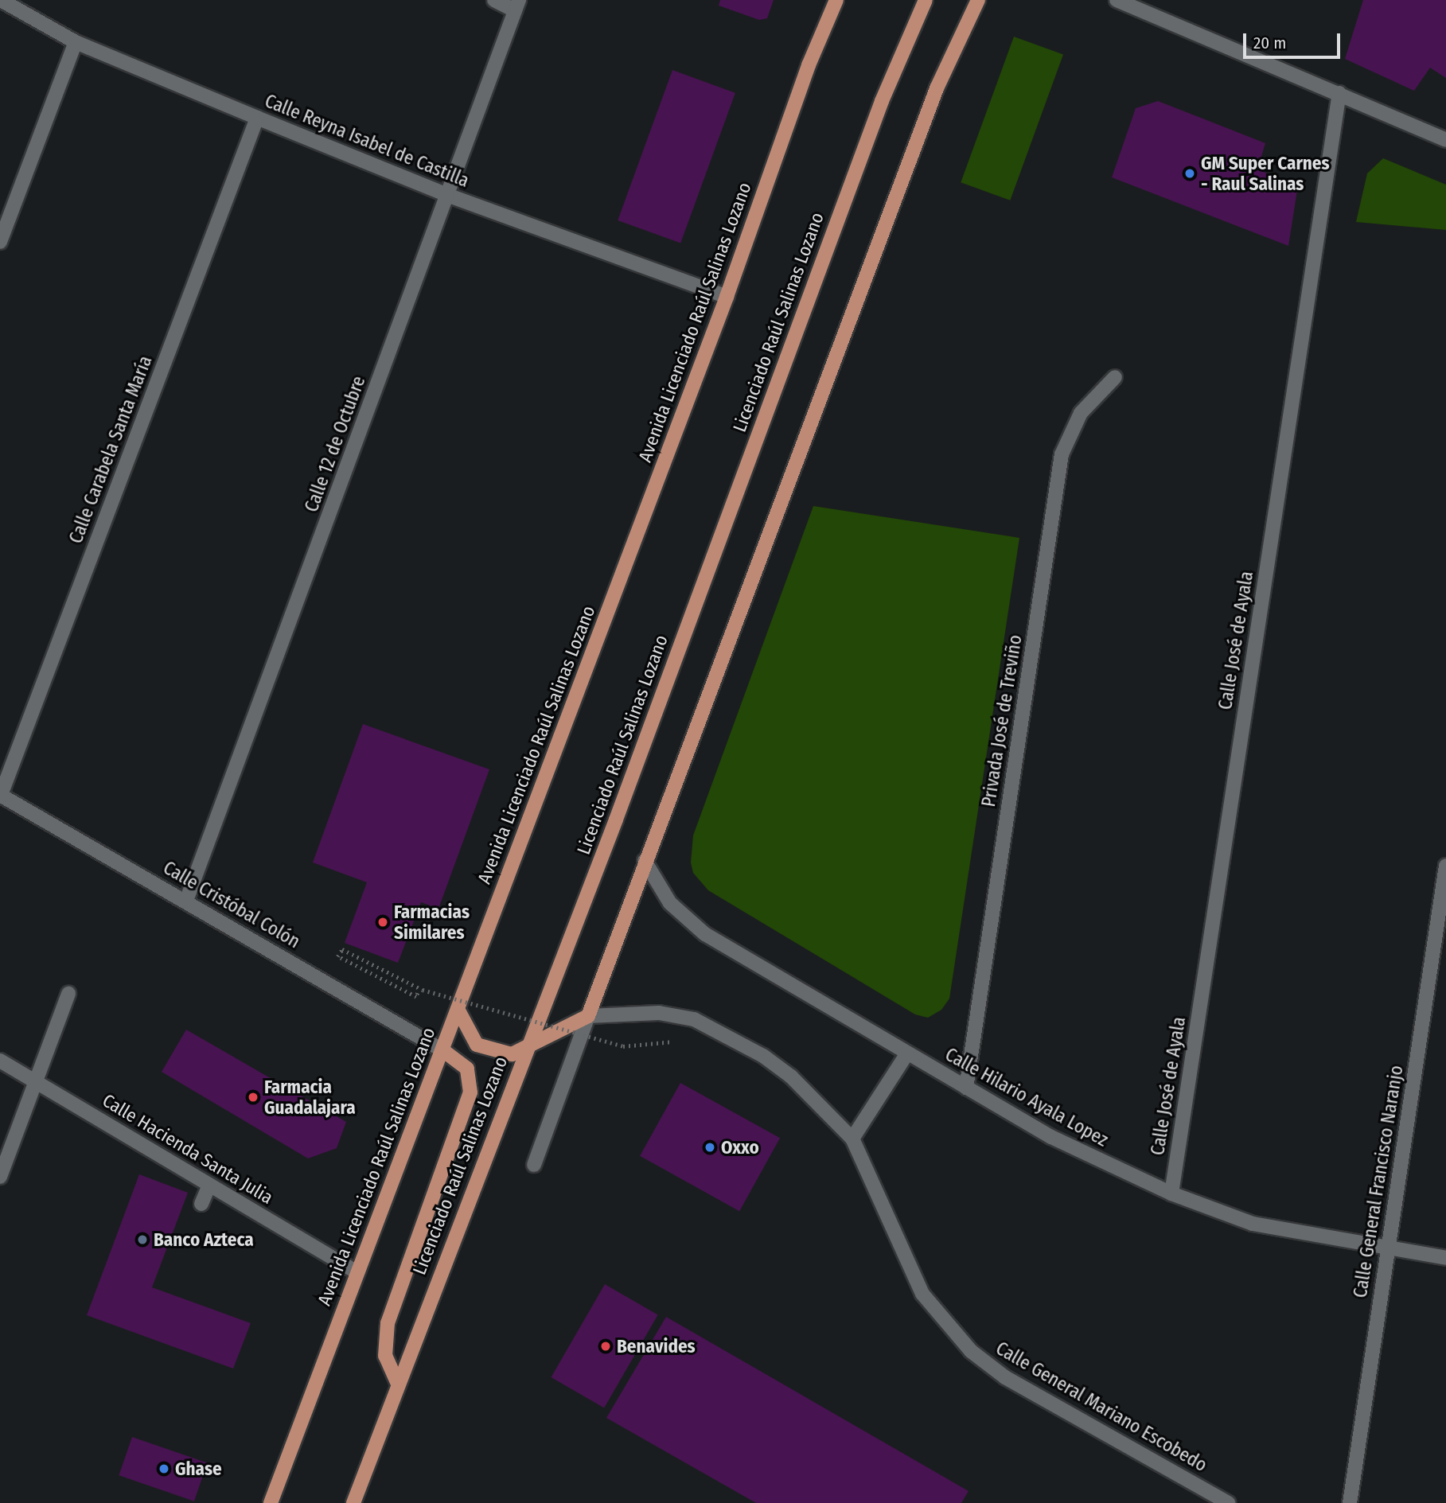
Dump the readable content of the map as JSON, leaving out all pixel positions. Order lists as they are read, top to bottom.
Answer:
{
  "streets": {
    "main road": ["Avenida Licenciado Raúl Salinas Lozano", "Licenciado Raúl Salinas Lozano"],
    "street": [
      "Calle Reyna Isabel de Castilla",
      "Calle 12 de Octubre",
      "Calle Carabela Santa María",
      "Calle José de Ayala",
      "Privada José de Treviño",
      "Calle Cristóbal Colón",
      "Calle Hilario Ayala Lopez",
      "Calle Hacienda Santa Julia",
      "Calle General Francisco Naranjo",
      "Calle General Mariano Escobedo"
    ]
  },
  "crossings": [
    ["Calle Reyna Isabel de Castilla", "Avenida Licenciado Raúl Salinas Lozano"],
    ["Calle Reyna Isabel de Castilla", "Calle 12 de Octubre"],
    ["Calle Reyna Isabel de Castilla", "Calle Carabela Santa María"],
    ["Avenida Licenciado Raúl Salinas Lozano", "Calle Cristóbal Colón"],
    ["Avenida Licenciado Raúl Salinas Lozano", "Calle Hacienda Santa Julia"],
    ["Calle 12 de Octubre", "Calle Cristóbal Colón"],
    ["Calle Carabela Santa María", "Calle Cristóbal Colón"],
    ["Calle José de Ayala", "Calle Hilario Ayala Lopez"],
    ["Privada José de Treviño", "Calle Hilario Ayala Lopez"],
    ["Calle Hilario Ayala Lopez", "Calle General Francisco Naranjo"]
  ],
  "places": [
    "GM Super Carnes - Raul Salinas",
    "Farmacias Similares",
    "Farmacia Guadalajara",
    "Oxxo",
    "Banco Azteca",
    "Benavides",
    "Ghase"
  ],
  "scale_bar": "20 m"
}
